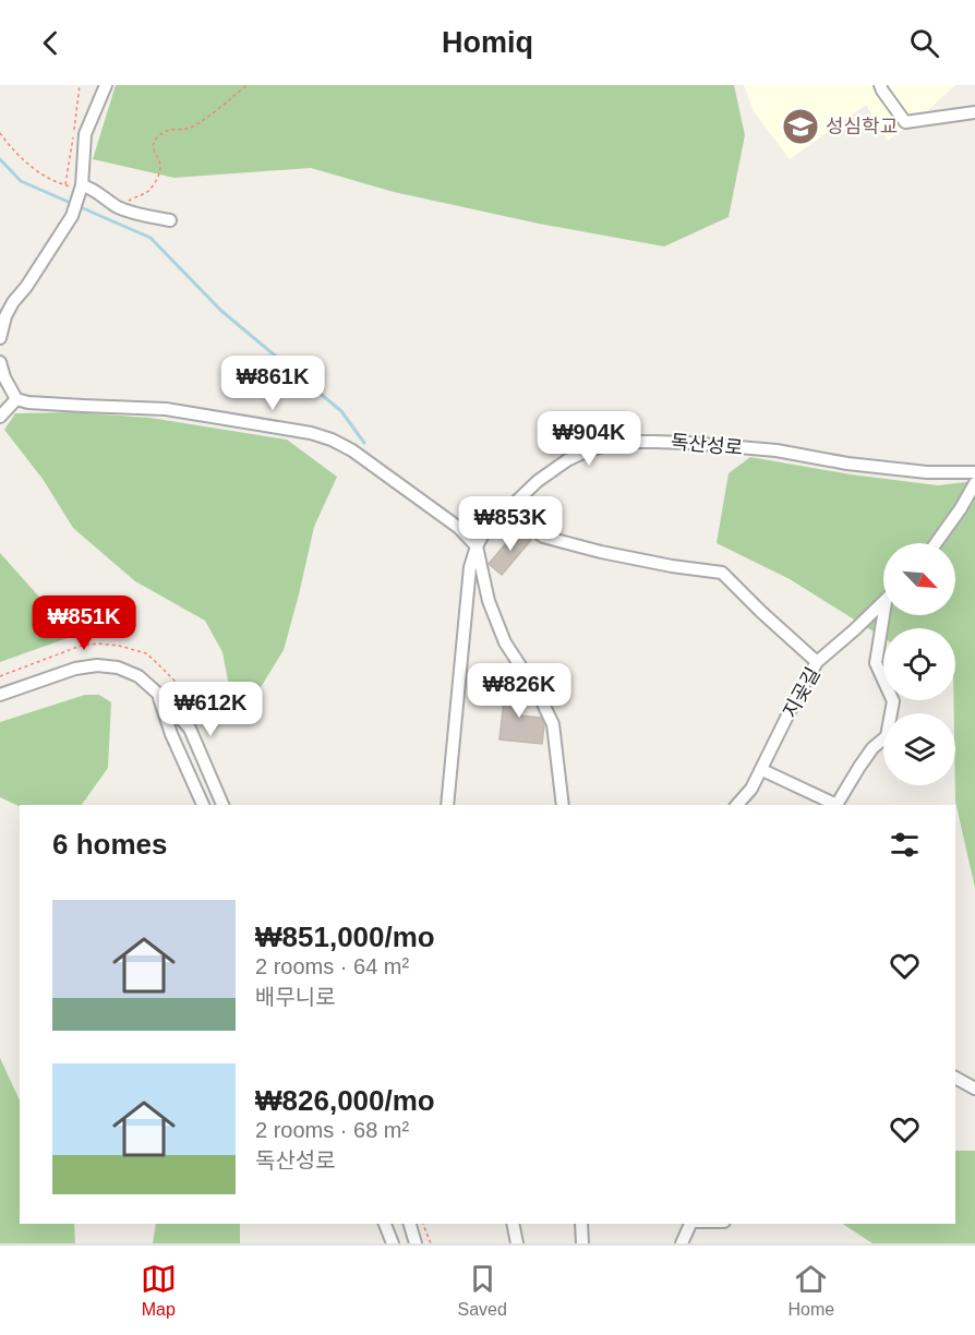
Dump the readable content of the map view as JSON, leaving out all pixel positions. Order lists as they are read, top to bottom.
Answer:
{
  "streets": {
    "street": ["독산성로", "지곶길"]
  },
  "places": {
    "school or university": ["성심학교"]
  },
  "north": "bottom right",
  "page": {
    "header": "Homiq",
    "price": [
      "₩861K",
      "₩904K",
      "₩853K",
      "₩851K",
      "₩826K",
      "₩612K"
    ],
    "heading": "6 homes",
    "list": [
      {
        "name": "₩851,000/mo",
        "note": "2 rooms · 64 m² · 배무니로"
      },
      {
        "name": "₩826,000/mo",
        "note": "2 rooms · 68 m² · 독산성로"
      }
    ],
    "tabs": ["Map", "Saved", "Home"]
  }
}
